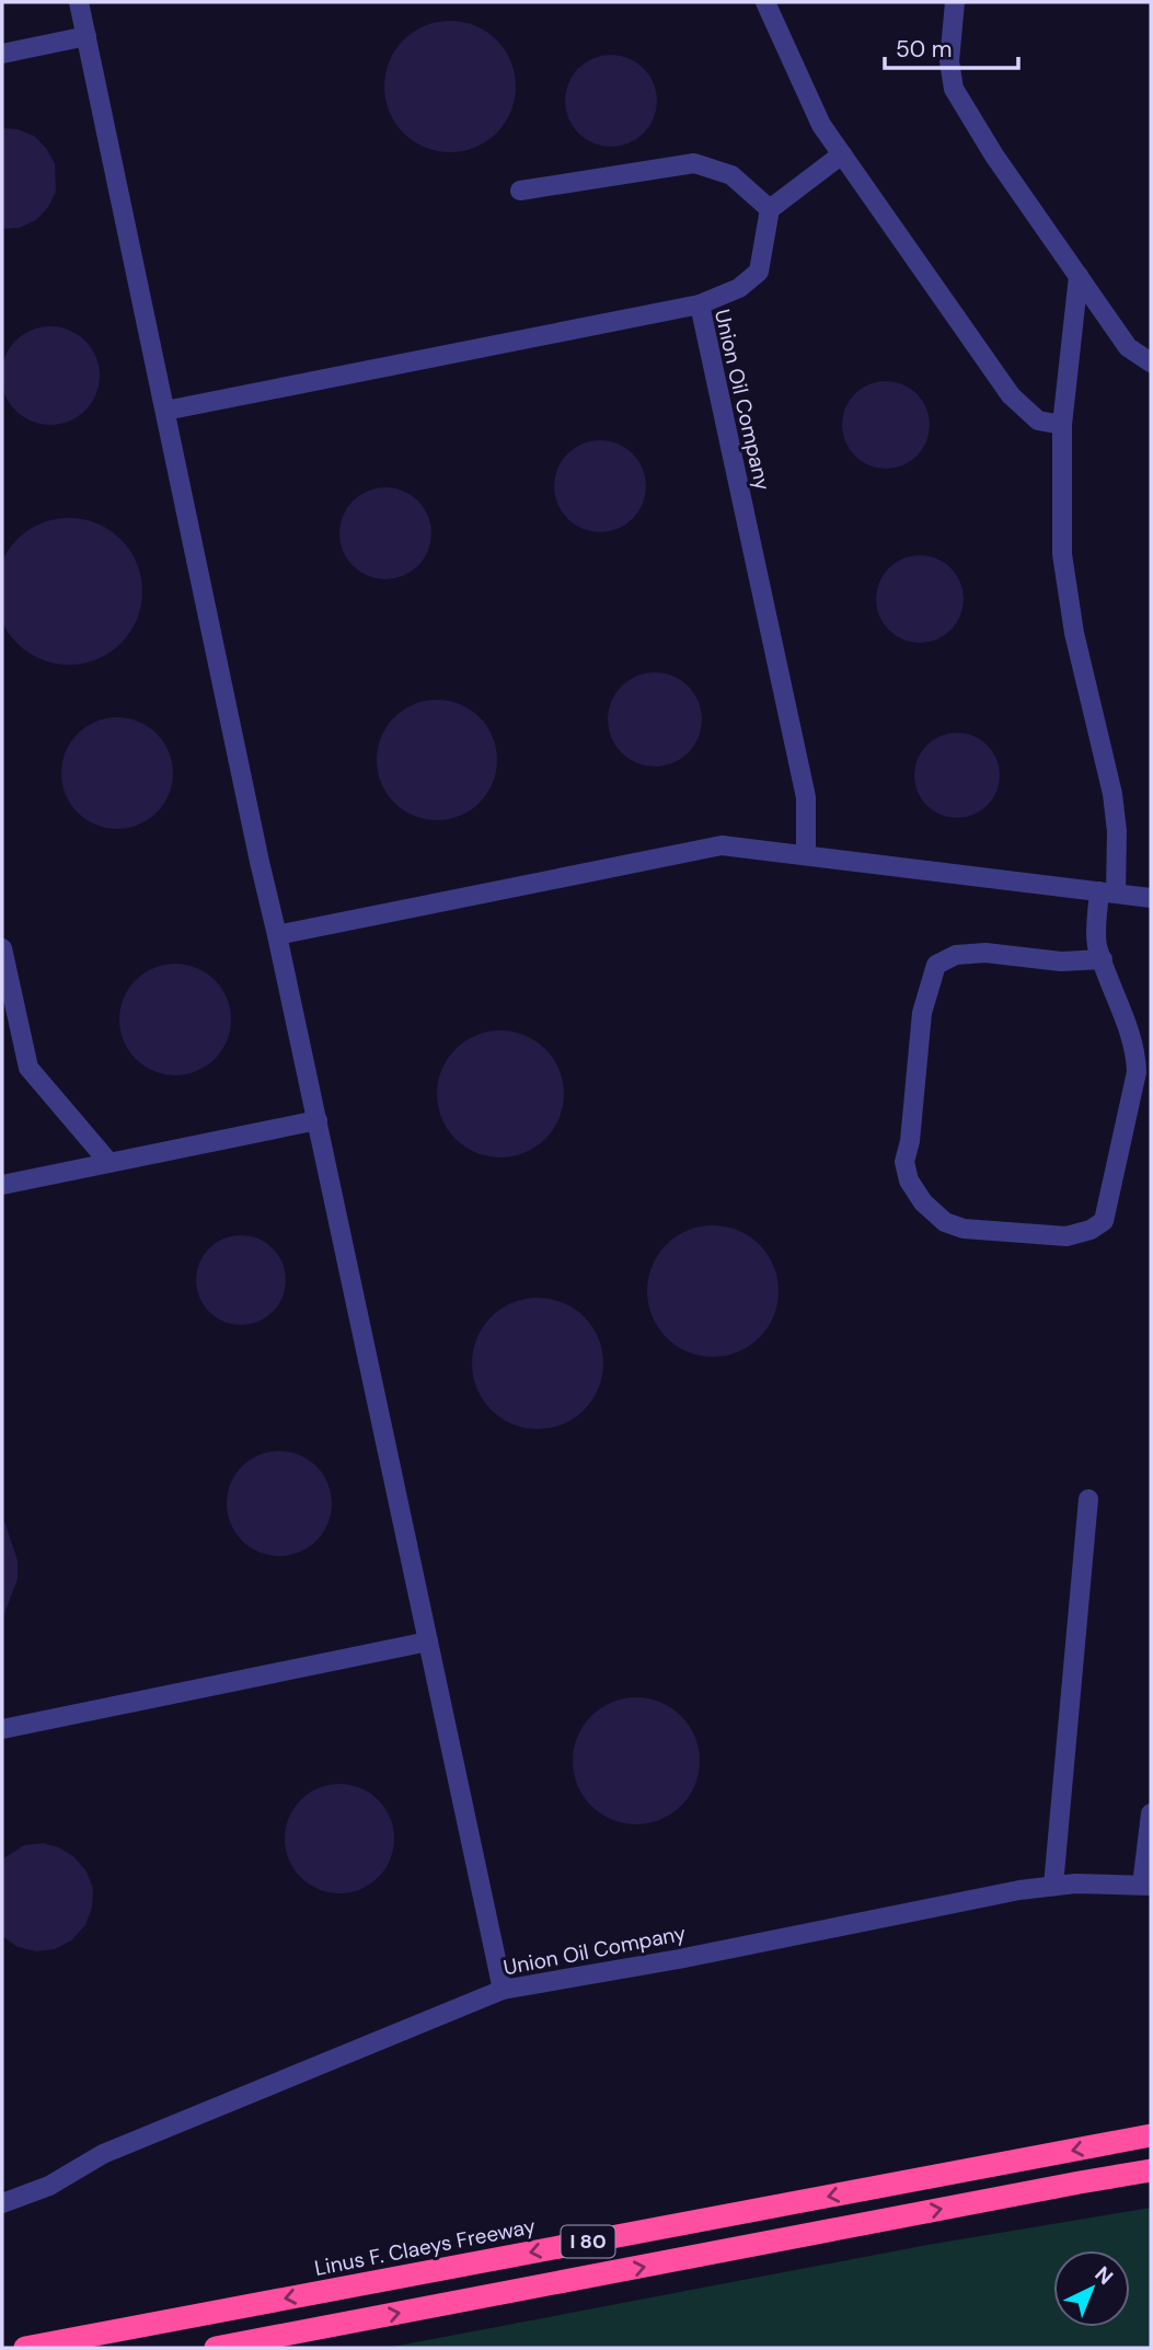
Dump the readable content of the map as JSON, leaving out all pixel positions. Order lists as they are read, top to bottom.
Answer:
{
  "streets": {
    "highway": ["I 80", "Linus F. Claeys Freeway"],
    "street": ["Union Oil Company"]
  },
  "scale_bar": "50 m",
  "north": "top right"
}
